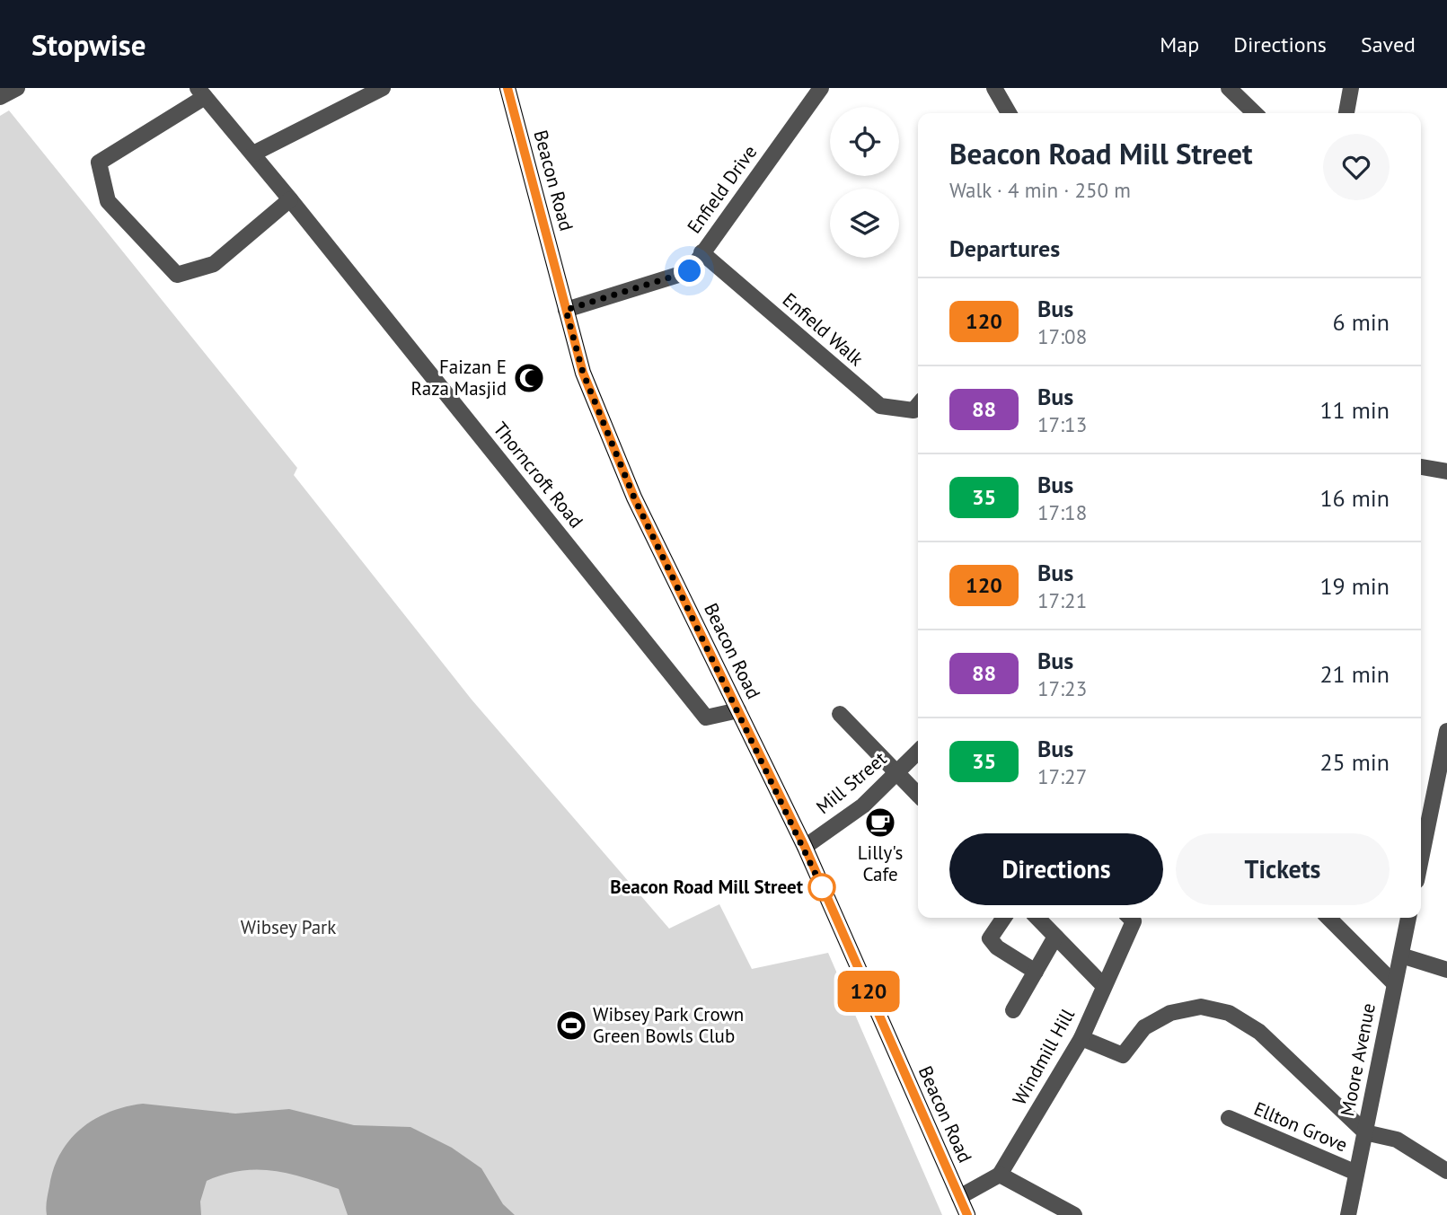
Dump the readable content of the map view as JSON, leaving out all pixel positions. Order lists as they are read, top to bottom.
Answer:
{
  "streets": {
    "main road": ["Beacon Road"],
    "street": [
      "Enfield Drive",
      "Enfield Walk",
      "Thorncroft Road",
      "Mill Street",
      "Windmill Hill",
      "Moore Avenue",
      "Ellton Grove"
    ]
  },
  "crossings": [
    ["Beacon Road", "Enfield Drive"],
    ["Beacon Road", "Thorncroft Road"],
    ["Beacon Road", "Mill Street"],
    ["Enfield Drive", "Enfield Walk"],
    ["Moore Avenue", "Ellton Grove"]
  ],
  "parks": ["Wibsey Park"],
  "places": {
    "mosque": ["Faizan E Raza Masjid"],
    "cafe": ["Lilly's Cafe"],
    "other": ["Beacon Road Mill Street"],
    "sports": ["Wibsey Park Crown Green Bowls Club"]
  },
  "lines": ["bus line 120"],
  "page": {
    "header": "Stopwise",
    "nav": ["Map", "Directions", "Saved"],
    "on_map": "120",
    "heading": [
      ["Beacon Road Mill Street", "Walk · 4 min · 250 m"],
      "Departures"
    ],
    "list": [
      {
        "mark": "120",
        "name": "Bus",
        "note": "17:08",
        "value": "6 min"
      },
      {
        "mark": "88",
        "name": "Bus",
        "note": "17:13",
        "value": "11 min"
      },
      {
        "mark": "35",
        "name": "Bus",
        "note": "17:18",
        "value": "16 min"
      },
      {
        "mark": "120",
        "name": "Bus",
        "note": "17:21",
        "value": "19 min"
      },
      {
        "mark": "88",
        "name": "Bus",
        "note": "17:23",
        "value": "21 min"
      },
      {
        "mark": "35",
        "name": "Bus",
        "note": "17:27",
        "value": "25 min"
      }
    ],
    "buttons": ["Directions", "Tickets"]
  }
}
